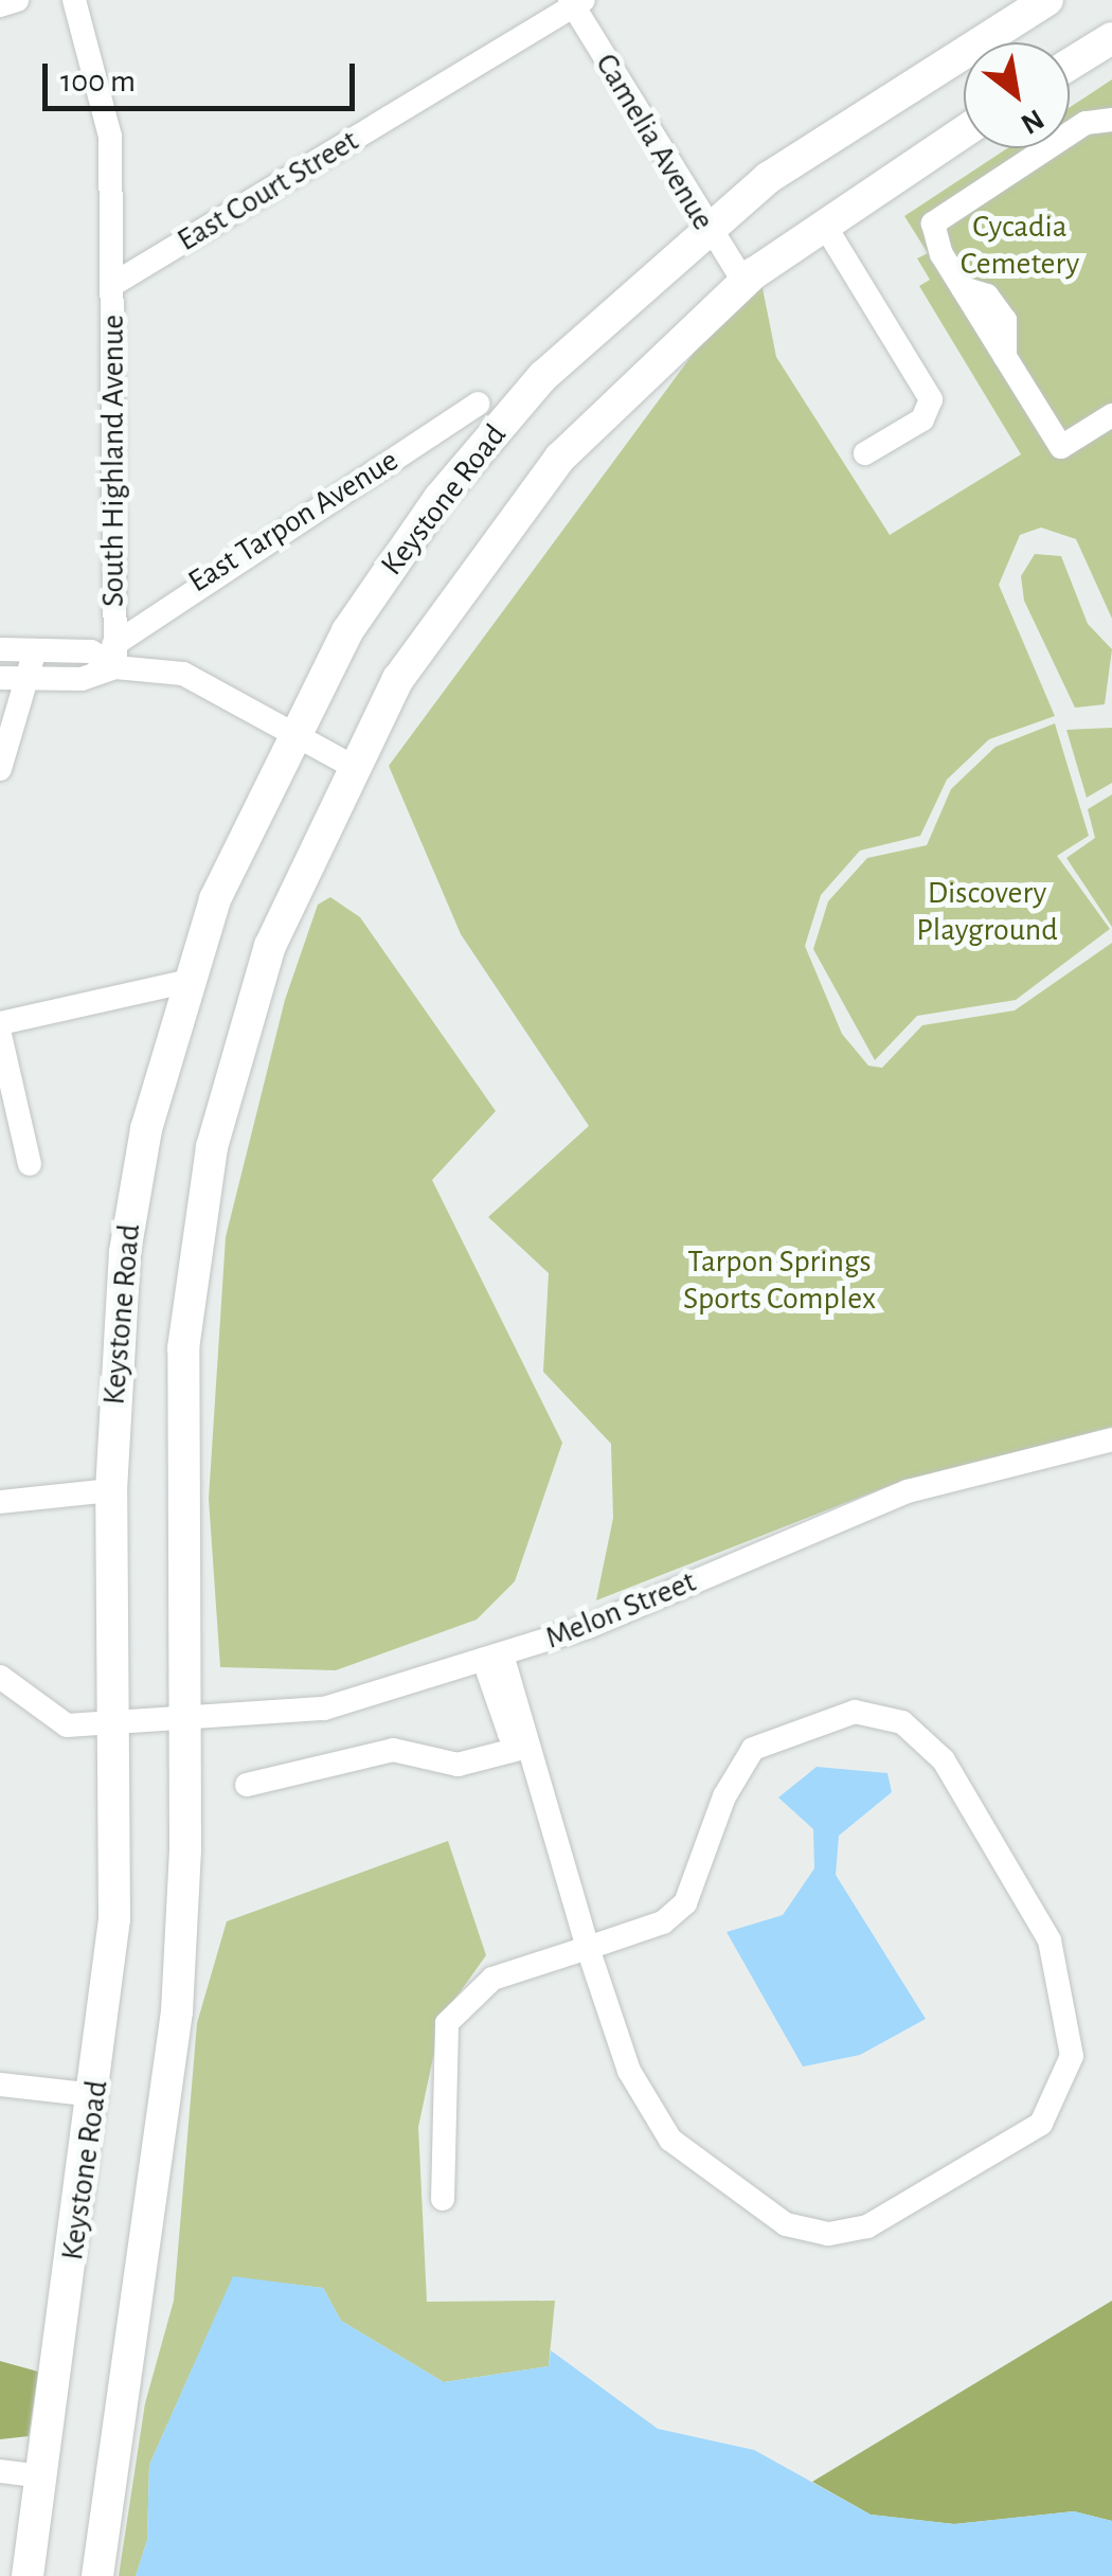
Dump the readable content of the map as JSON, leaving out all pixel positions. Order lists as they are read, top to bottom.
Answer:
{
  "streets": {
    "main road": ["Keystone Road"],
    "street": [
      "Camelia Avenue",
      "East Court Street",
      "South Highland Avenue",
      "East Tarpon Avenue",
      "Melon Street"
    ]
  },
  "crossings": [
    ["Camelia Avenue", "East Court Street"],
    ["Camelia Avenue", "Keystone Road"],
    ["East Court Street", "South Highland Avenue"],
    ["South Highland Avenue", "East Tarpon Avenue"],
    ["Keystone Road", "Melon Street"]
  ],
  "parks": ["Cycadia Cemetery", "Discovery Playground", "Tarpon Springs Sports Complex"],
  "scale_bar": "100 m",
  "north": "bottom right"
}
